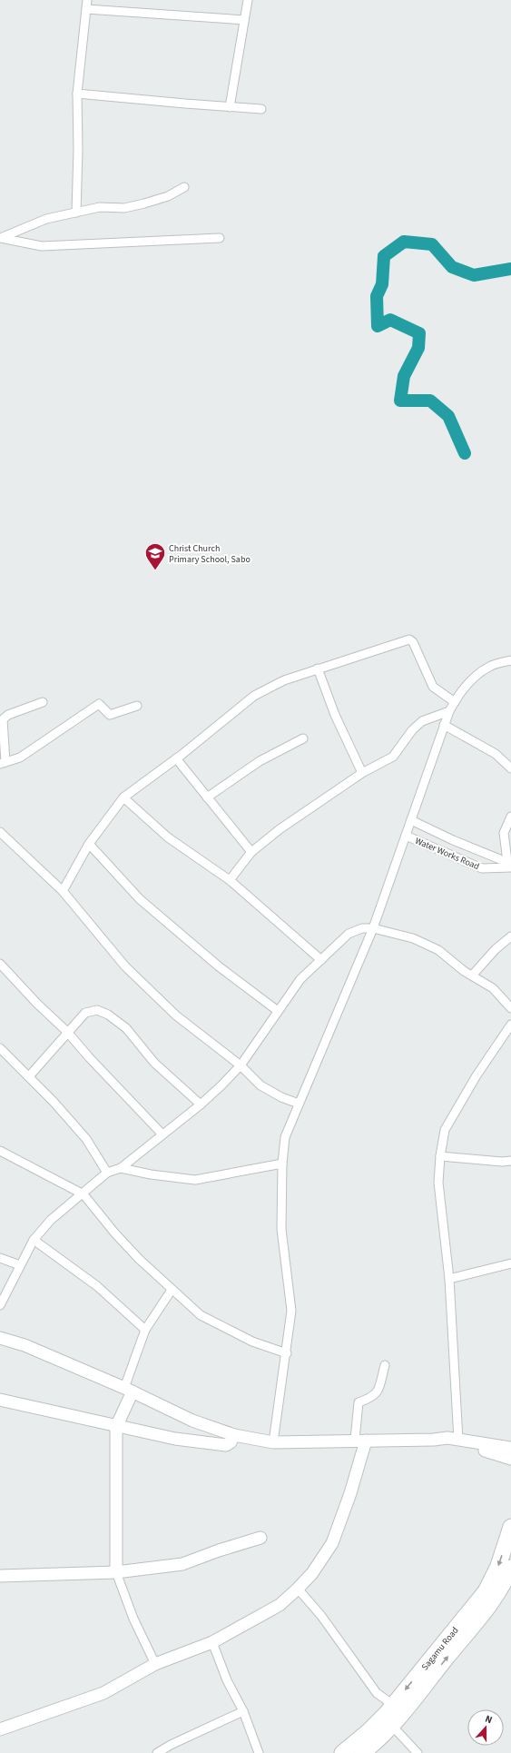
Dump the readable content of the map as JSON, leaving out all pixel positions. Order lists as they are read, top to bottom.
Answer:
{
  "streets": {
    "highway": ["Sagamu Road"],
    "street": ["Water Works Road"]
  },
  "places": {
    "school or university": ["Christ Church Primary School, Sabo"]
  },
  "north": "top"
}
